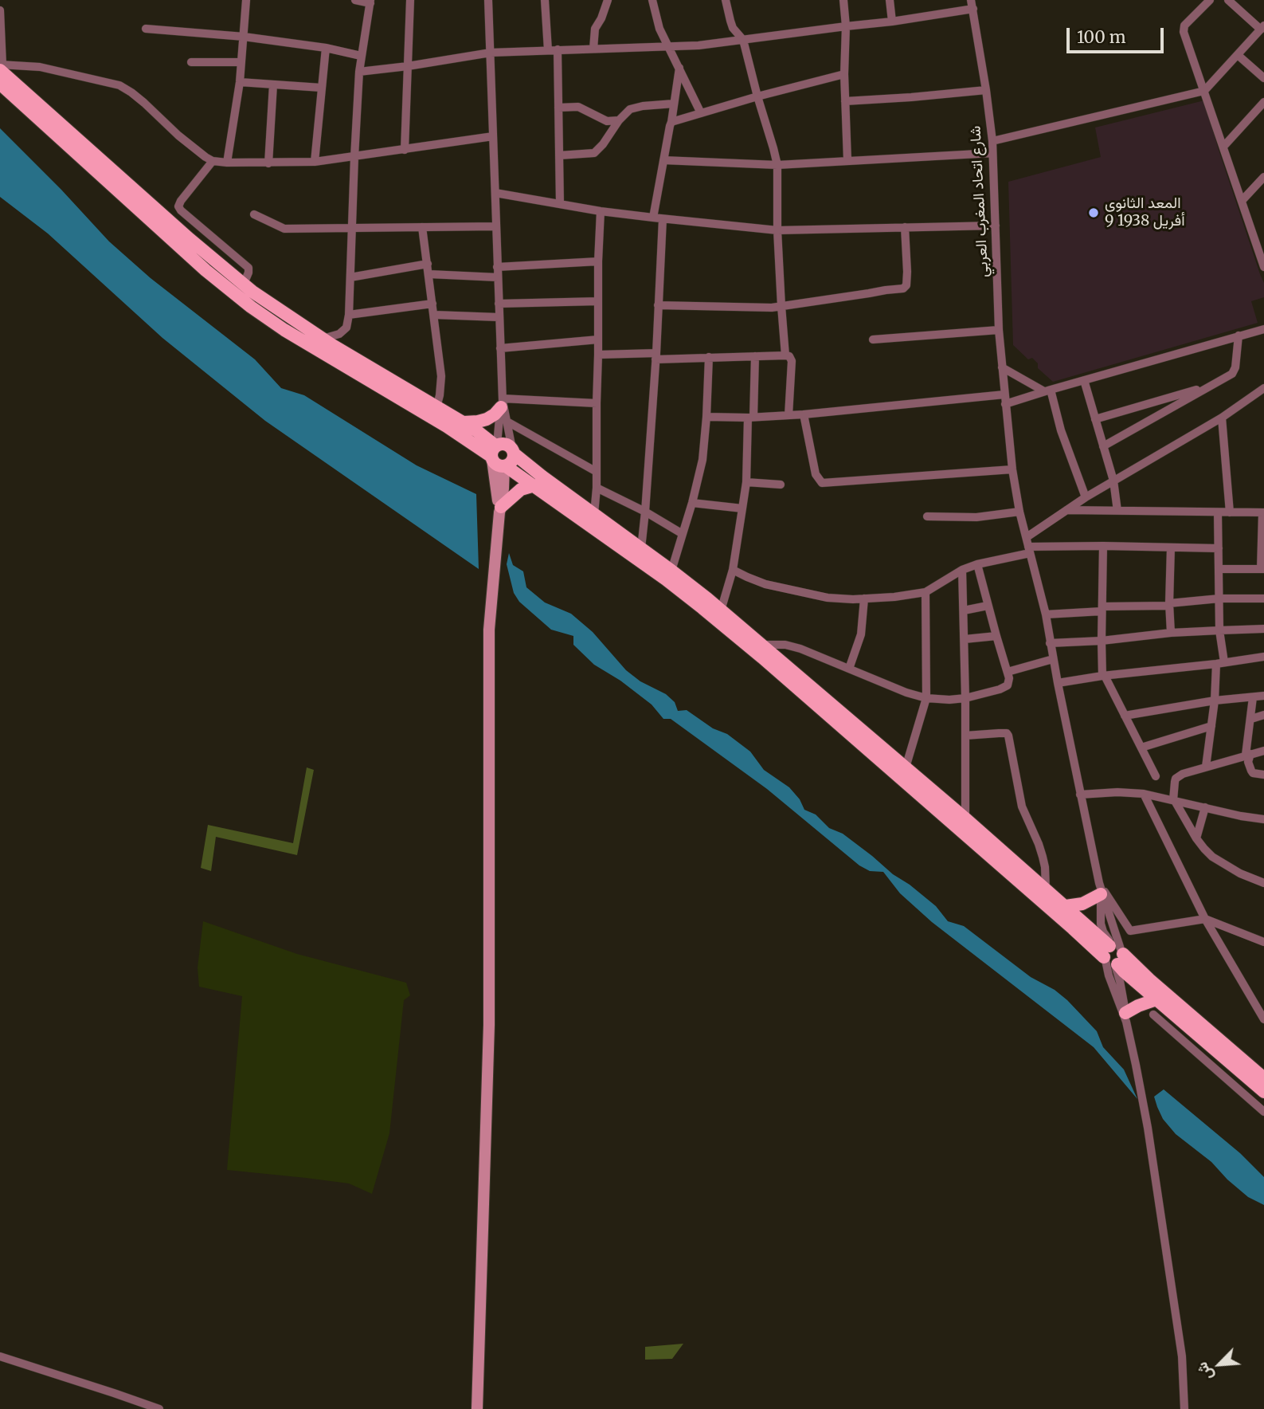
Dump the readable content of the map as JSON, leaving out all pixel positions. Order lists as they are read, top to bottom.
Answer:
{
  "streets": {
    "street": ["شارع اتحاد المغرب العربي"]
  },
  "places": ["المعد الثانوي 9 أفريل 1938"],
  "scale_bar": "100 m",
  "north": "bottom left"
}
